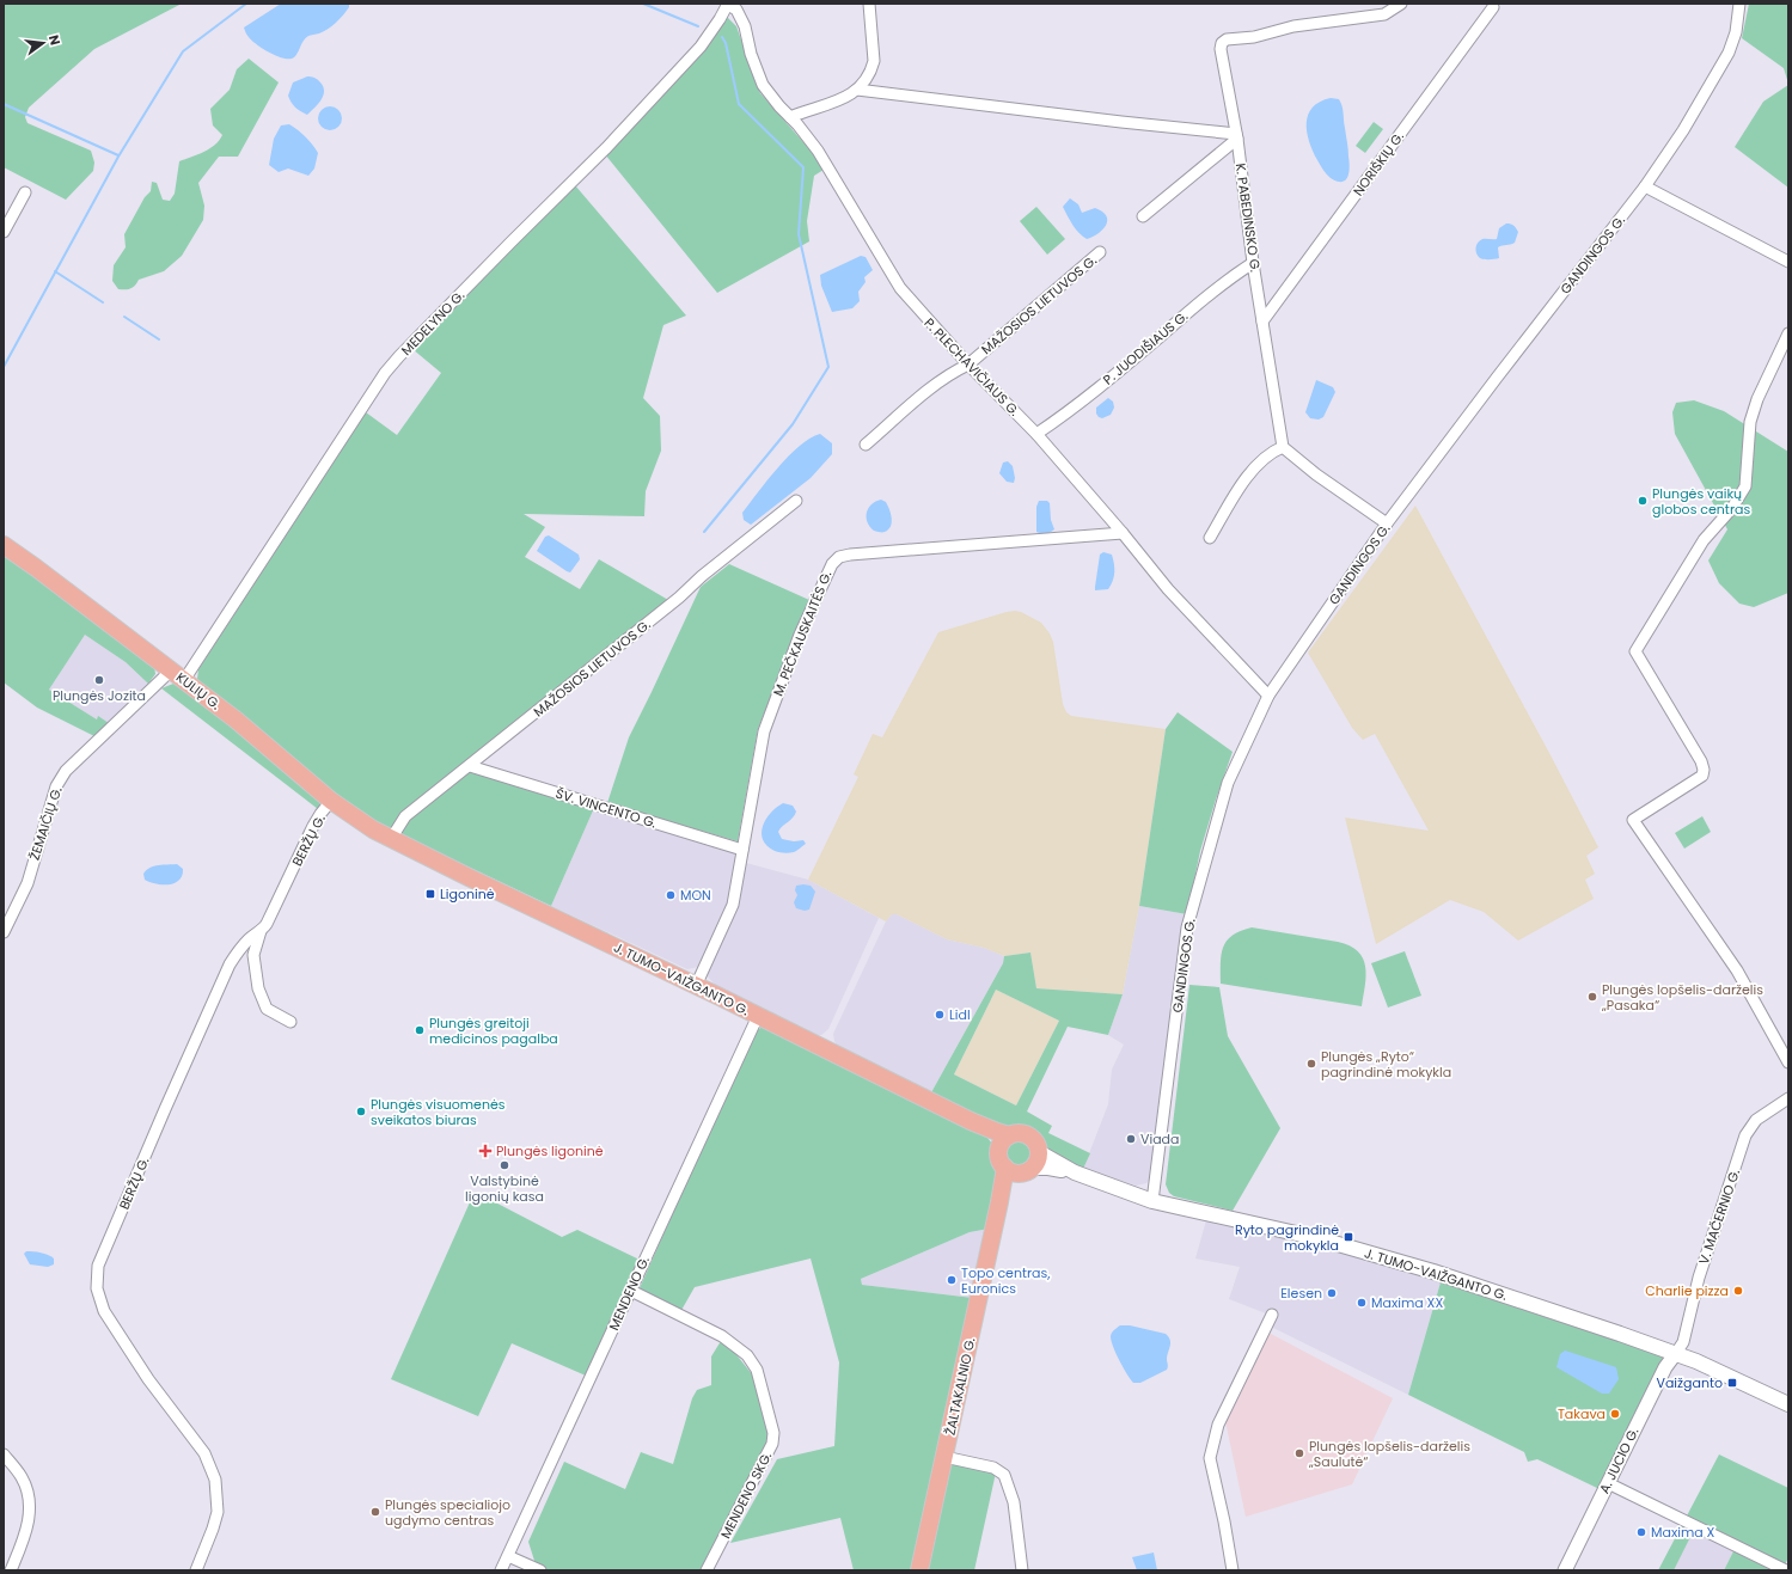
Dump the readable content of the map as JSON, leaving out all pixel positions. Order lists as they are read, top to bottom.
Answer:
{
  "streets": {
    "main road": ["KULIŲ G.", "J. TUMO-VAIŽGANTO G.", "ŽALTAKALNIO G."],
    "street": [
      "NORIŠKIŲ G.",
      "K. PABEDINSKO G.",
      "GANDINGOS G.",
      "MAŽOSIOS LIETUVOS G.",
      "MEDELYNO G.",
      "P. JUODIŠIAUS G.",
      "P. PLECHAVIČIAUS G.",
      "M. PEČKAUSKAITĖS G.",
      "ŠV. VINCENTO G.",
      "ŽEMAIČIŲ G.",
      "BERŽŲ G.",
      "V. MAČERNIO G.",
      "MENDENO G.",
      "A. JUCIO G.",
      "MENDENO SKG."
    ]
  },
  "crossings": [
    ["NORIŠKIŲ G.", "K. PABEDINSKO G."],
    ["K. PABEDINSKO G.", "P. JUODIŠIAUS G."],
    ["GANDINGOS G.", "P. PLECHAVIČIAUS G."],
    ["GANDINGOS G.", "J. TUMO-VAIŽGANTO G."],
    ["MAŽOSIOS LIETUVOS G.", "P. PLECHAVIČIAUS G."],
    ["MAŽOSIOS LIETUVOS G.", "KULIŲ G."],
    ["MAŽOSIOS LIETUVOS G.", "ŠV. VINCENTO G."],
    ["MAŽOSIOS LIETUVOS G.", "J. TUMO-VAIŽGANTO G."],
    ["MEDELYNO G.", "P. PLECHAVIČIAUS G."],
    ["MEDELYNO G.", "KULIŲ G."],
    ["MEDELYNO G.", "ŽEMAIČIŲ G."],
    ["P. JUODIŠIAUS G.", "P. PLECHAVIČIAUS G."],
    ["P. PLECHAVIČIAUS G.", "M. PEČKAUSKAITĖS G."],
    ["M. PEČKAUSKAITĖS G.", "ŠV. VINCENTO G."],
    ["M. PEČKAUSKAITĖS G.", "J. TUMO-VAIŽGANTO G."],
    ["KULIŲ G.", "ŽEMAIČIŲ G."],
    ["KULIŲ G.", "BERŽŲ G."],
    ["KULIŲ G.", "J. TUMO-VAIŽGANTO G."],
    ["J. TUMO-VAIŽGANTO G.", "V. MAČERNIO G."],
    ["J. TUMO-VAIŽGANTO G.", "MENDENO G."],
    ["J. TUMO-VAIŽGANTO G.", "ŽALTAKALNIO G."],
    ["J. TUMO-VAIŽGANTO G.", "A. JUCIO G."],
    ["V. MAČERNIO G.", "A. JUCIO G."],
    ["MENDENO G.", "MENDENO SKG."]
  ],
  "places": {
    "other": [
      "Plungės vaikų globos centras",
      "Plungės Jozita",
      "MON",
      "Plungės lopšelis-darželis „Pasaka“",
      "Lidl",
      "Plungės greitoji medicinos pagalba",
      "Plungės „Ryto“ pagrindinė mokykla",
      "Plungės visuomenės sveikatos biuras",
      "Viada",
      "Valstybinė ligonių kasa",
      "Topo centras, Euronics",
      "Charlie pizza",
      "Elesen",
      "Maxima XX",
      "Takava",
      "Plungės lopšelis-darželis „Saulutė“",
      "Plungės specialiojo ugdymo centras",
      "Maxima X"
    ],
    "transit": ["Ligoninė", "Ryto pagrindinė mokykla", "Vaižganto"],
    "health": ["Plungės ligoninė"]
  },
  "north": "right"
}
